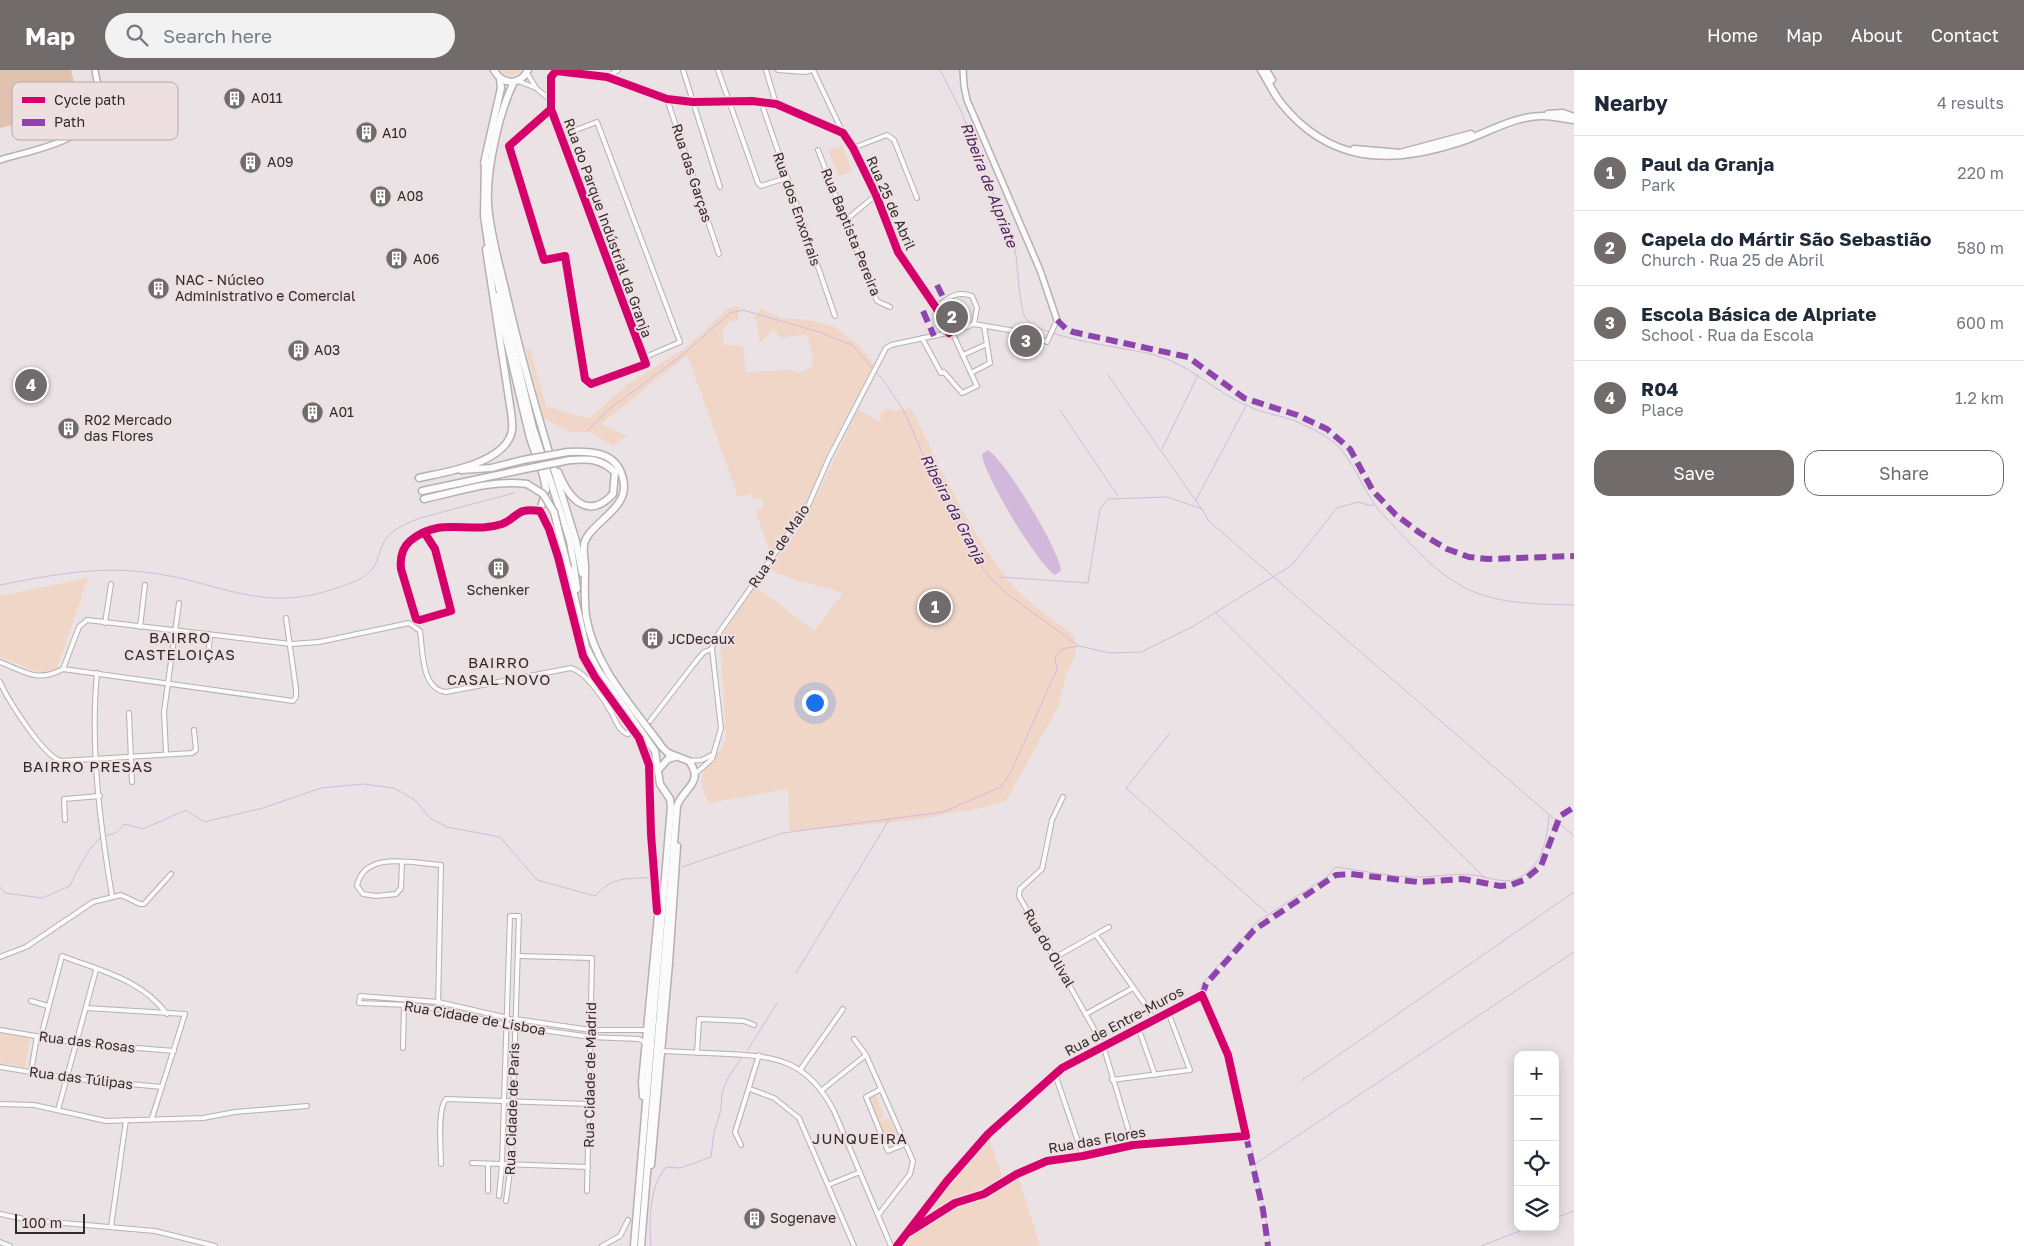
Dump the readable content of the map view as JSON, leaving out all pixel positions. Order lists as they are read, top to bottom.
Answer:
{
  "streets": {
    "street": [
      "Rua das Garças",
      "Rua 25 de Abril",
      "Rua dos Enxofrais",
      "Rua do Parque Indústrial da Granja",
      "Rua Baptista Pereira",
      "Rua 1º de Maio",
      "Rua do Olival",
      "Rua Cidade de Lisboa",
      "Rua de Entre-Muros",
      "Rua das Rosas",
      "Rua Cidade de Madrid",
      "Rua das Túlipas",
      "Rua Cidade de Paris",
      "Rua das Flores"
    ]
  },
  "crossings": [
    ["Rua 25 de Abril", "Rua 1º de Maio"],
    ["Rua do Olival", "Rua de Entre-Muros"],
    ["Rua do Olival", "Rua das Flores"],
    ["Rua Cidade de Lisboa", "Rua Cidade de Madrid"],
    ["Rua Cidade de Lisboa", "Rua Cidade de Paris"],
    ["Rua de Entre-Muros", "Rua das Flores"],
    ["Rua Cidade de Madrid", "Rua Cidade de Paris"]
  ],
  "districts": [
    "BAIRRO CASTELOIÇAS",
    "BAIRRO CASAL NOVO",
    "BAIRRO PRESAS",
    "JUNQUEIRA"
  ],
  "water": ["Ribeira de Alpriate", "Ribeira da Granja"],
  "places": {
    "building": [
      "A011",
      "A10",
      "A09",
      "A08",
      "A06",
      "NAC - Núcleo Administrativo e Comercial",
      "A03",
      "A01",
      "R02 Mercado das Flores",
      "Schenker",
      "JCDecaux",
      "Sogenave"
    ]
  },
  "legend": ["Cycle path", "Path"],
  "scale_bar": "100 m",
  "page": {
    "header": "Map",
    "search": "Search here",
    "nav": [
      "Home",
      "Map",
      "About",
      "Contact"
    ],
    "heading": ["Nearby", "4 results"],
    "list": [
      {
        "mark": "1",
        "name": "Paul da Granja",
        "note": "Park",
        "value": "220 m"
      },
      {
        "mark": "2",
        "name": "Capela do Mártir São Sebastião",
        "note": "Church · Rua 25 de Abril",
        "value": "580 m"
      },
      {
        "mark": "3",
        "name": "Escola Básica de Alpriate",
        "note": "School · Rua da Escola",
        "value": "600 m"
      },
      {
        "mark": "4",
        "name": "R04",
        "note": "Place",
        "value": "1.2 km"
      }
    ],
    "pins": [
      "2",
      "3",
      "4",
      "1"
    ],
    "buttons": ["Save", "Share"],
    "map_buttons": ["+", "−"],
    "scale": "100 m"
  }
}
